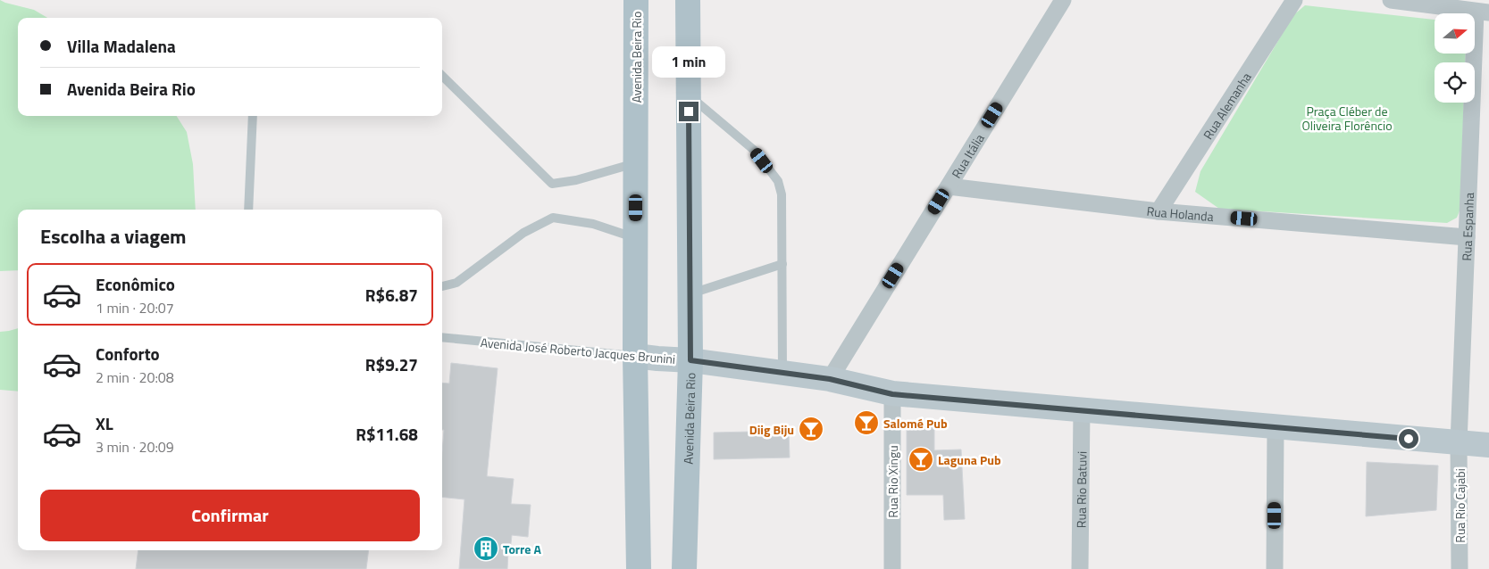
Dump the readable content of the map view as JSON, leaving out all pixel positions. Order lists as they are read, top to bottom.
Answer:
{
  "streets": {
    "main road": ["Avenida Beira Rio", "Avenida José Roberto Jacques Brunini"],
    "street": [
      "Rua Alemanha",
      "Rua Itália",
      "Rua Holanda",
      "Rua Espanha",
      "Rua Rio Xingu",
      "Rua Rio Batuvi",
      "Rua Rio Cajabi"
    ]
  },
  "crossings": [
    ["Avenida Beira Rio", "Avenida José Roberto Jacques Brunini"],
    ["Rua Alemanha", "Rua Holanda"],
    ["Rua Itália", "Rua Holanda"],
    ["Rua Itália", "Avenida José Roberto Jacques Brunini"],
    ["Rua Holanda", "Rua Espanha"],
    ["Rua Espanha", "Avenida José Roberto Jacques Brunini"],
    ["Rua Espanha", "Rua Rio Cajabi"],
    ["Avenida José Roberto Jacques Brunini", "Rua Rio Xingu"],
    ["Avenida José Roberto Jacques Brunini", "Rua Rio Batuvi"],
    ["Avenida José Roberto Jacques Brunini", "Rua Rio Cajabi"]
  ],
  "parks": ["Praça Cléber de Oliveira Florêncio"],
  "places": {
    "bar": ["Salomé Pub", "Diig Biju", "Laguna Pub"],
    "building": ["Torre A"]
  },
  "north": "right",
  "page": {
    "banner": ["Villa Madalena", "Avenida Beira Rio"],
    "bubble": "1 min",
    "heading": "Escolha a viagem",
    "list": [
      {
        "name": "Econômico",
        "note": "1 min · 20:07",
        "value": "R$6.87"
      },
      {
        "name": "Conforto",
        "note": "2 min · 20:08",
        "value": "R$9.27"
      },
      {
        "name": "XL",
        "note": "3 min · 20:09",
        "value": "R$11.68"
      }
    ],
    "buttons": "Confirmar"
  }
}
